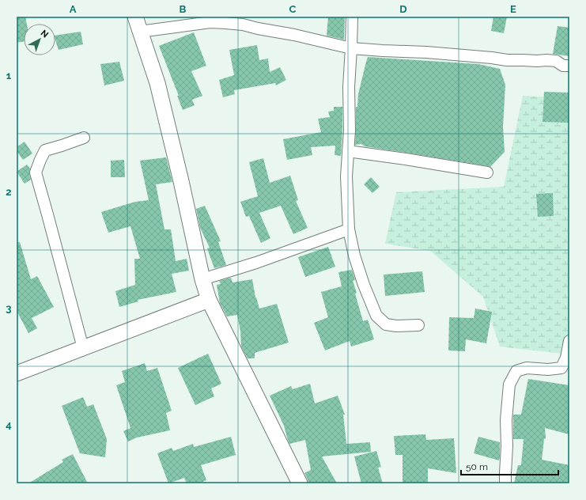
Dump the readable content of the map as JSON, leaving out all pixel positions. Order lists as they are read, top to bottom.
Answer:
{
  "scale_bar": "50 m",
  "north": "top right",
  "grid": {
    "columns": [
      "A",
      "B",
      "C",
      "D",
      "E"
    ],
    "rows": [
      "1",
      "2",
      "3",
      "4"
    ]
  }
}
